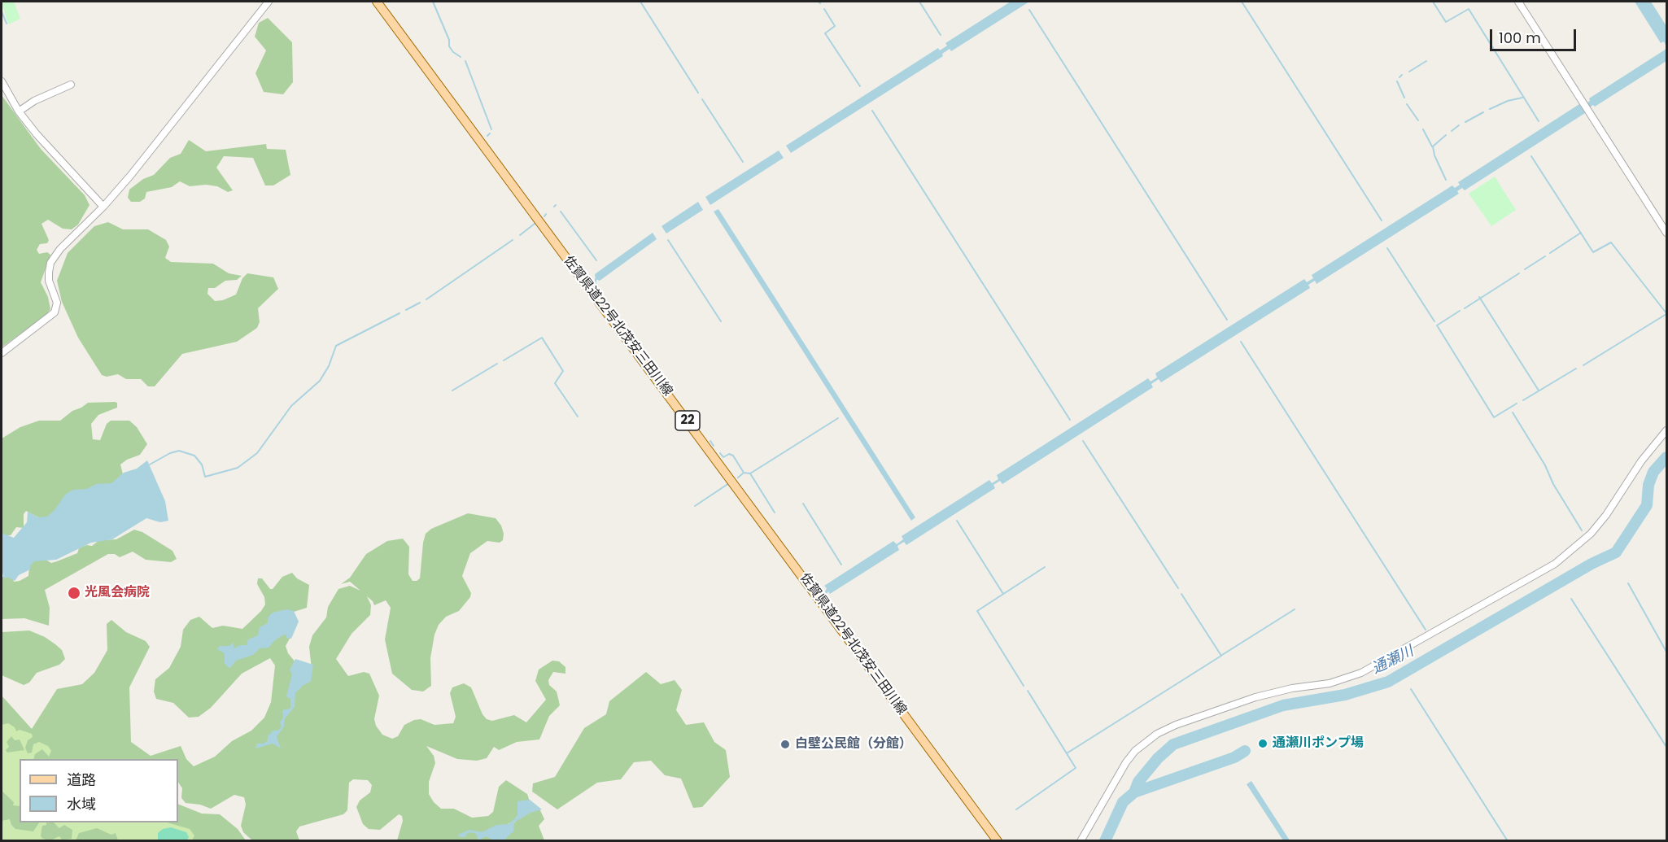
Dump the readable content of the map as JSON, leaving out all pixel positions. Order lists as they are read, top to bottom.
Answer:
{
  "streets": {
    "main road": ["佐賀県道22号北茂安三田川線", "22"]
  },
  "water": ["通瀬川"],
  "places": ["光風会病院", "通瀬川ポンプ場", "白壁公民館（分館）"],
  "legend": ["道路", "水域"],
  "scale_bar": "100 m"
}
